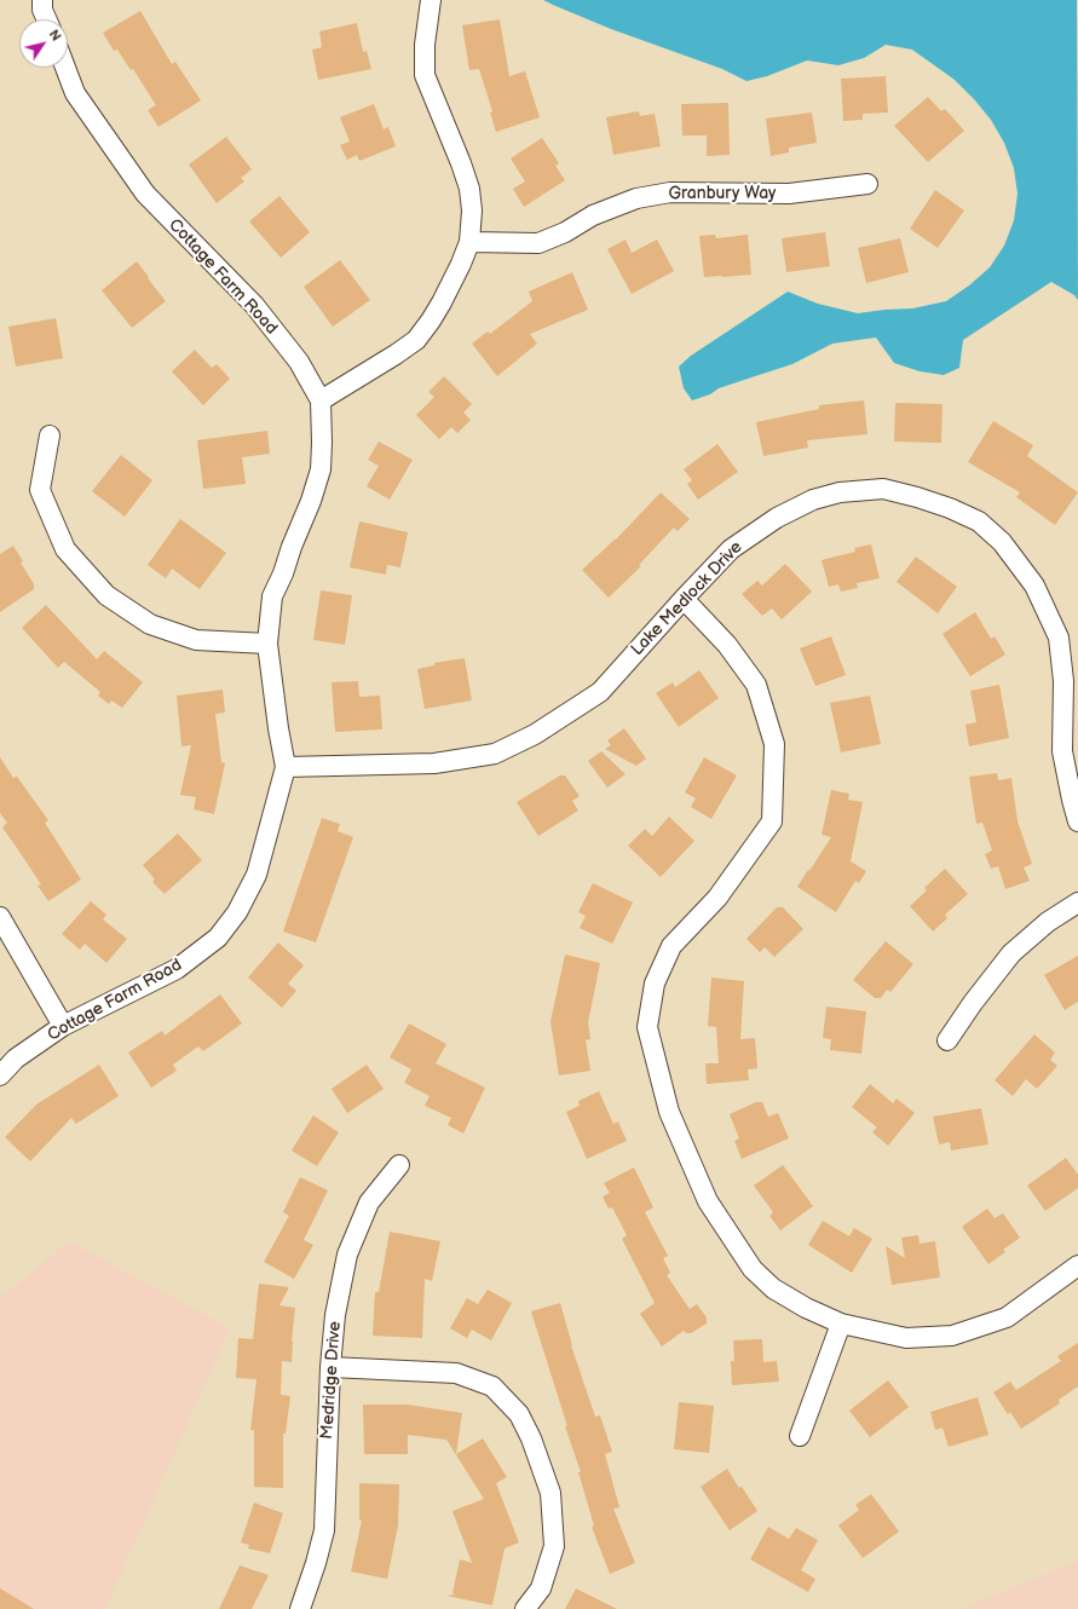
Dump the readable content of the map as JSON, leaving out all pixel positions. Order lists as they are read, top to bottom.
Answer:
{
  "streets": {
    "street": [
      "Granbury Way",
      "Cottage Farm Road",
      "Lake Medlock Drive",
      "Medridge Drive"
    ]
  },
  "crossings": [
    ["Cottage Farm Road", "Lake Medlock Drive"]
  ],
  "north": "top right"
}
